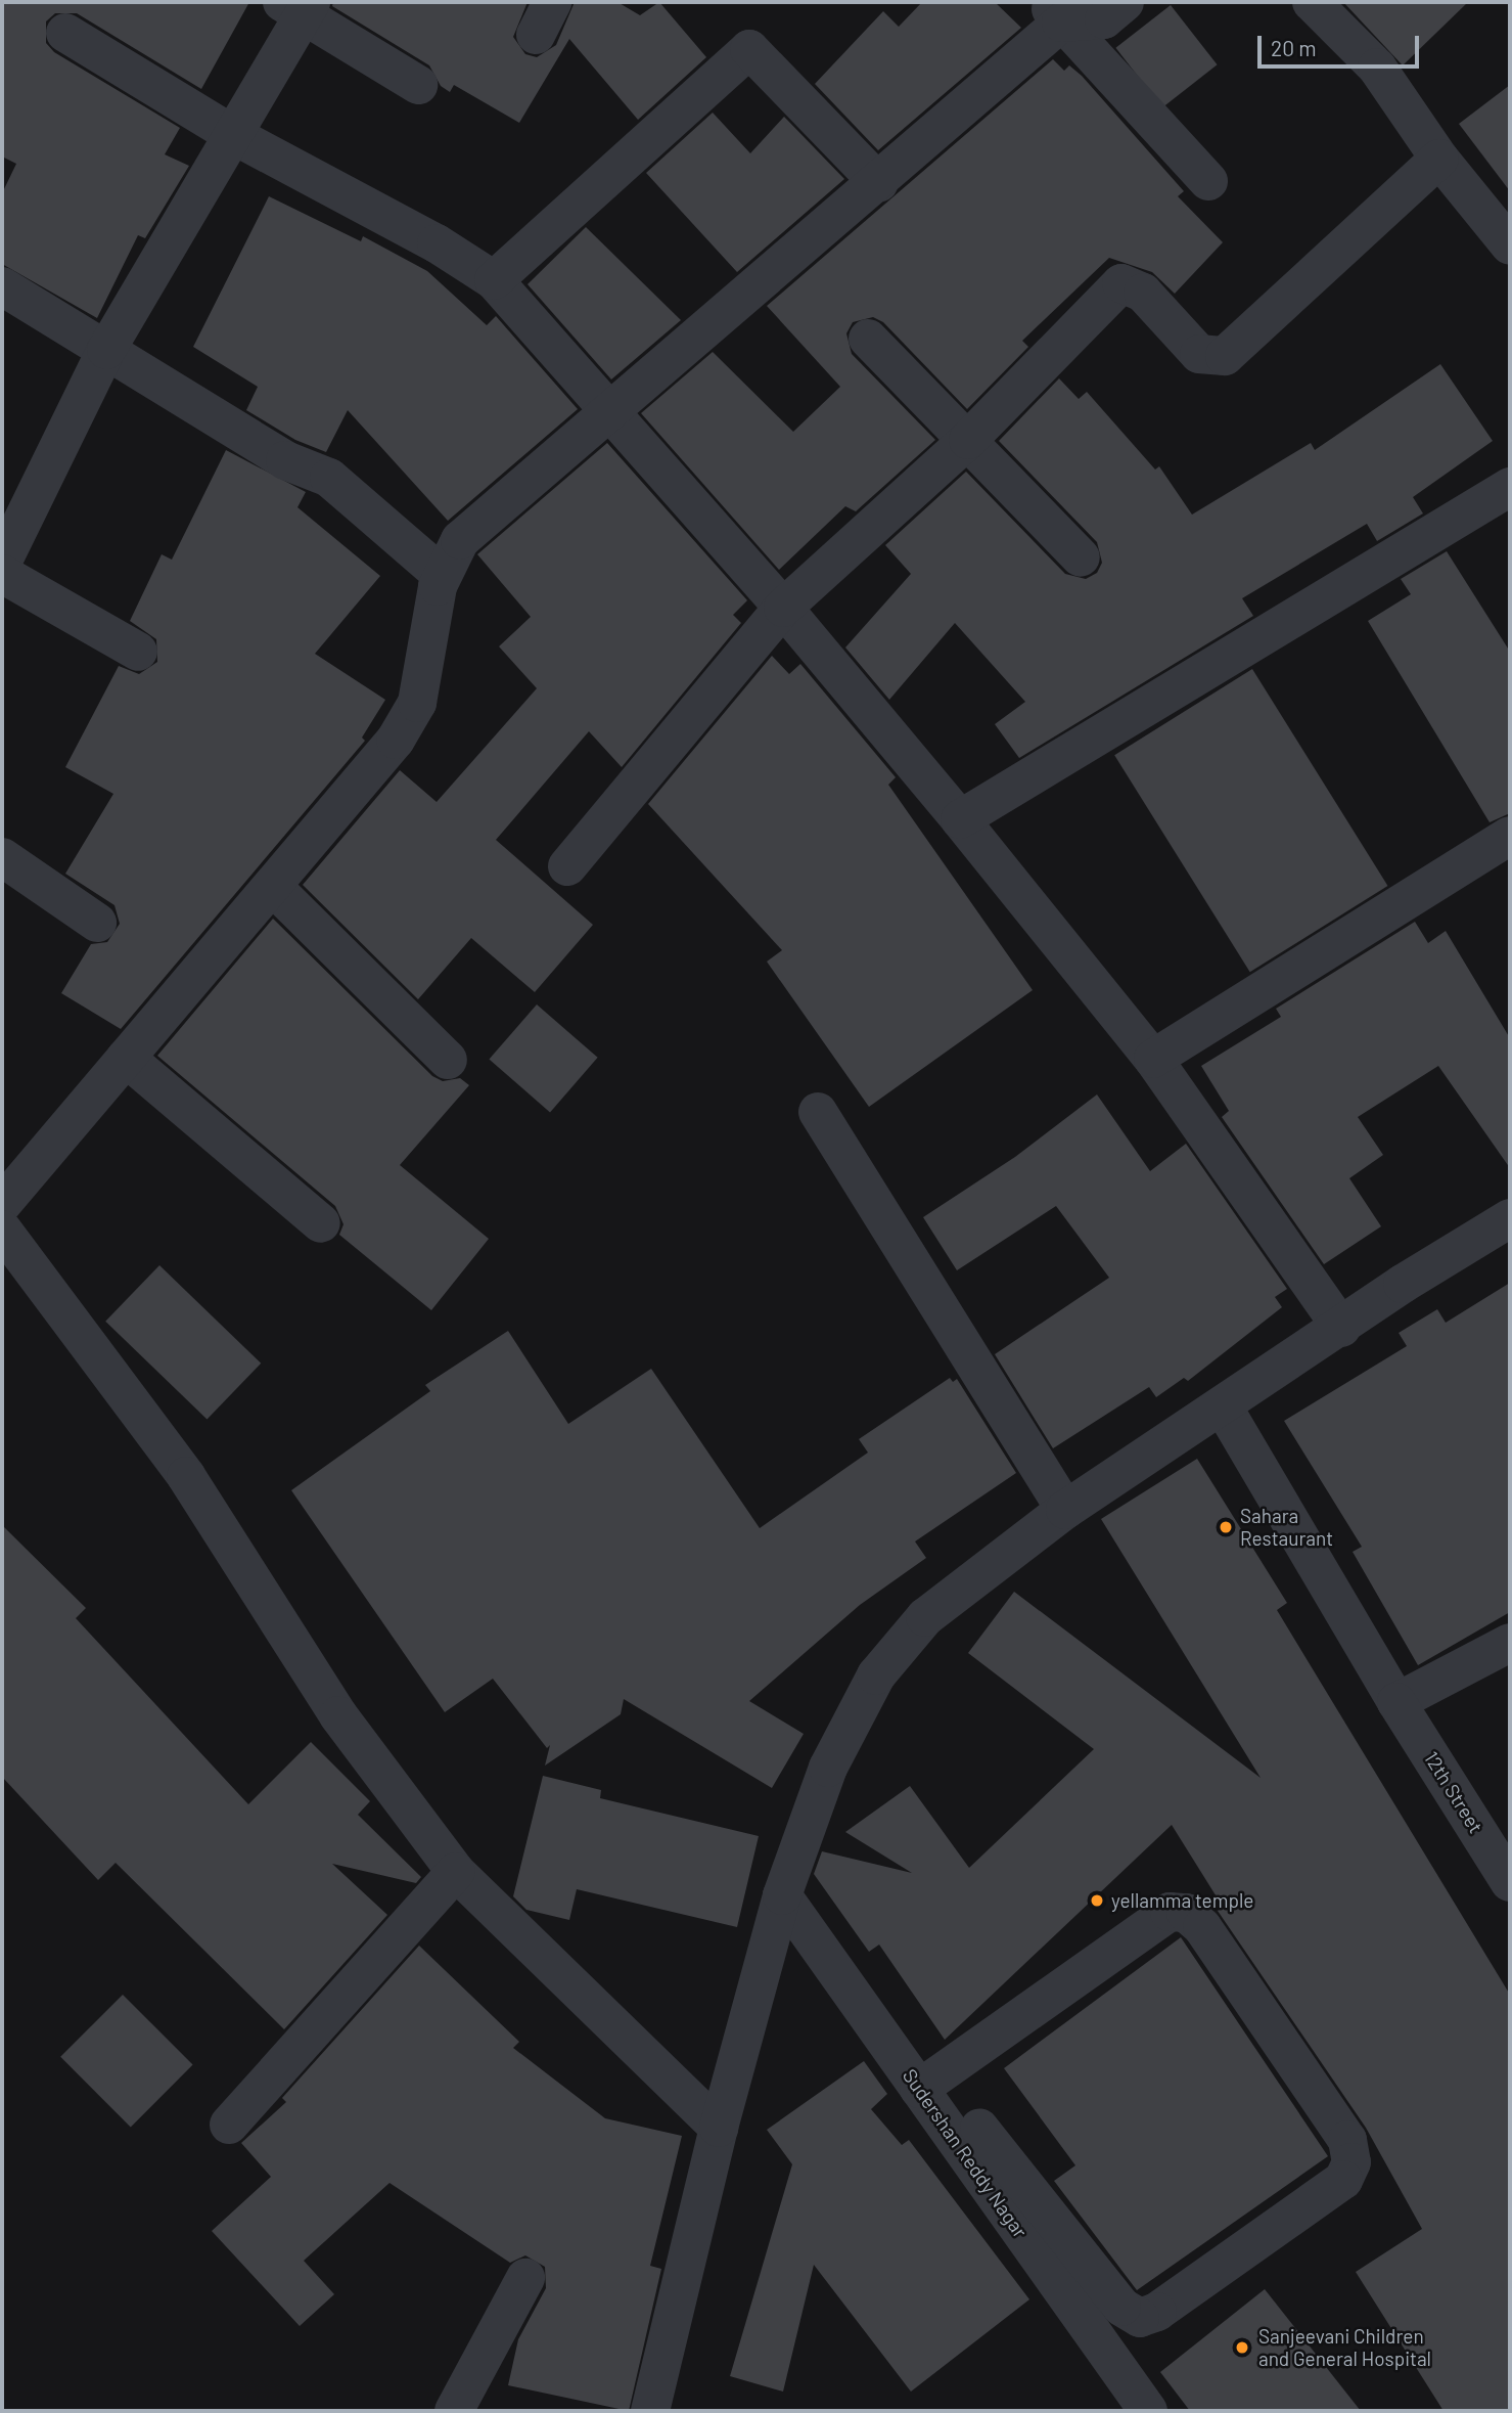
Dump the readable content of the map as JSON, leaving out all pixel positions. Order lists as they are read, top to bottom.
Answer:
{
  "streets": {
    "street": ["12th Street", "Sudershan Reddy Nagar"]
  },
  "places": ["Sahara Restaurant", "yellamma temple", "Sanjeevani Children and General Hospital"],
  "scale_bar": "20 m"
}
